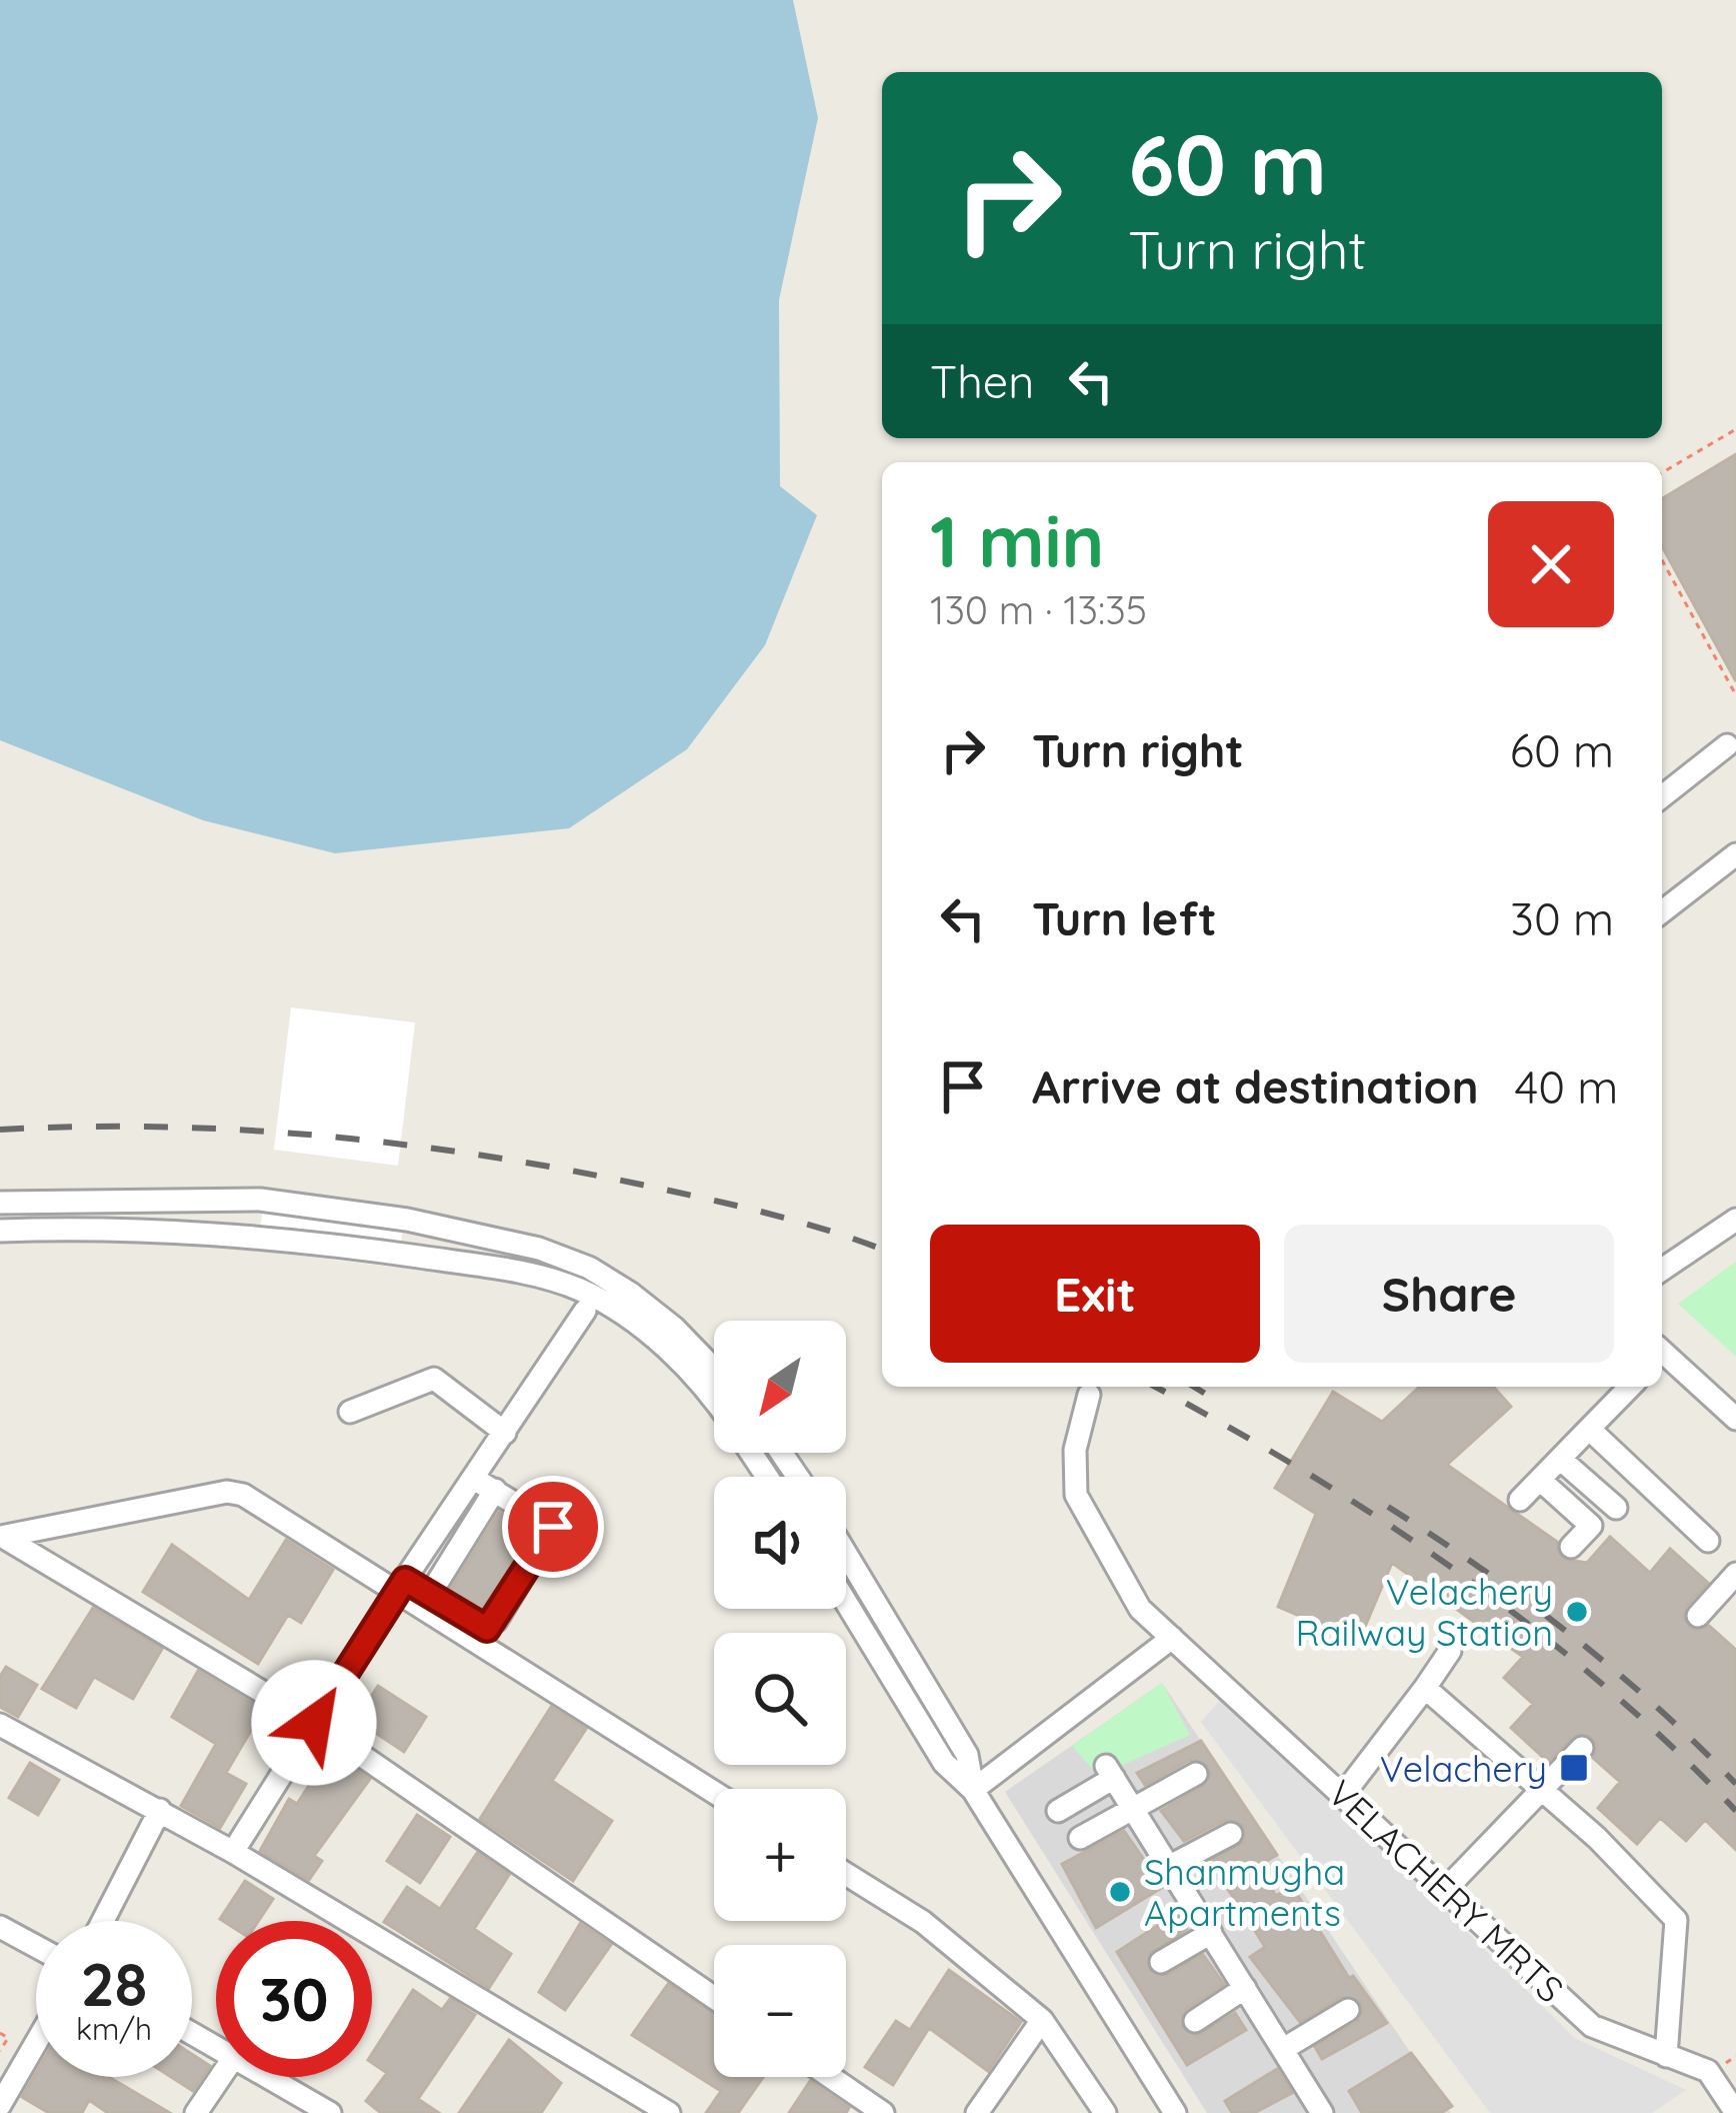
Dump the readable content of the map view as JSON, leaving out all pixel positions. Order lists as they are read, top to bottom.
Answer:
{
  "streets": {
    "street": ["VELACHERY MRTS"]
  },
  "places": {
    "other": ["Velachery Railway Station", "Shanmugha Apartments"],
    "transit": ["Velachery"]
  },
  "north": "bottom left",
  "page": {
    "turn": ["60 m", "Turn right"],
    "then": "Then",
    "heading": ["1 min", "130 m · 13:35"],
    "list": [
      {
        "name": "Turn right",
        "value": "60 m"
      },
      {
        "name": "Turn left",
        "value": "30 m"
      },
      {
        "name": "Arrive at destination",
        "value": "40 m"
      }
    ],
    "buttons": ["Exit", "Share"],
    "map_buttons": ["+", "−"],
    "speed": "28 km/h",
    "limit": "30"
  }
}
